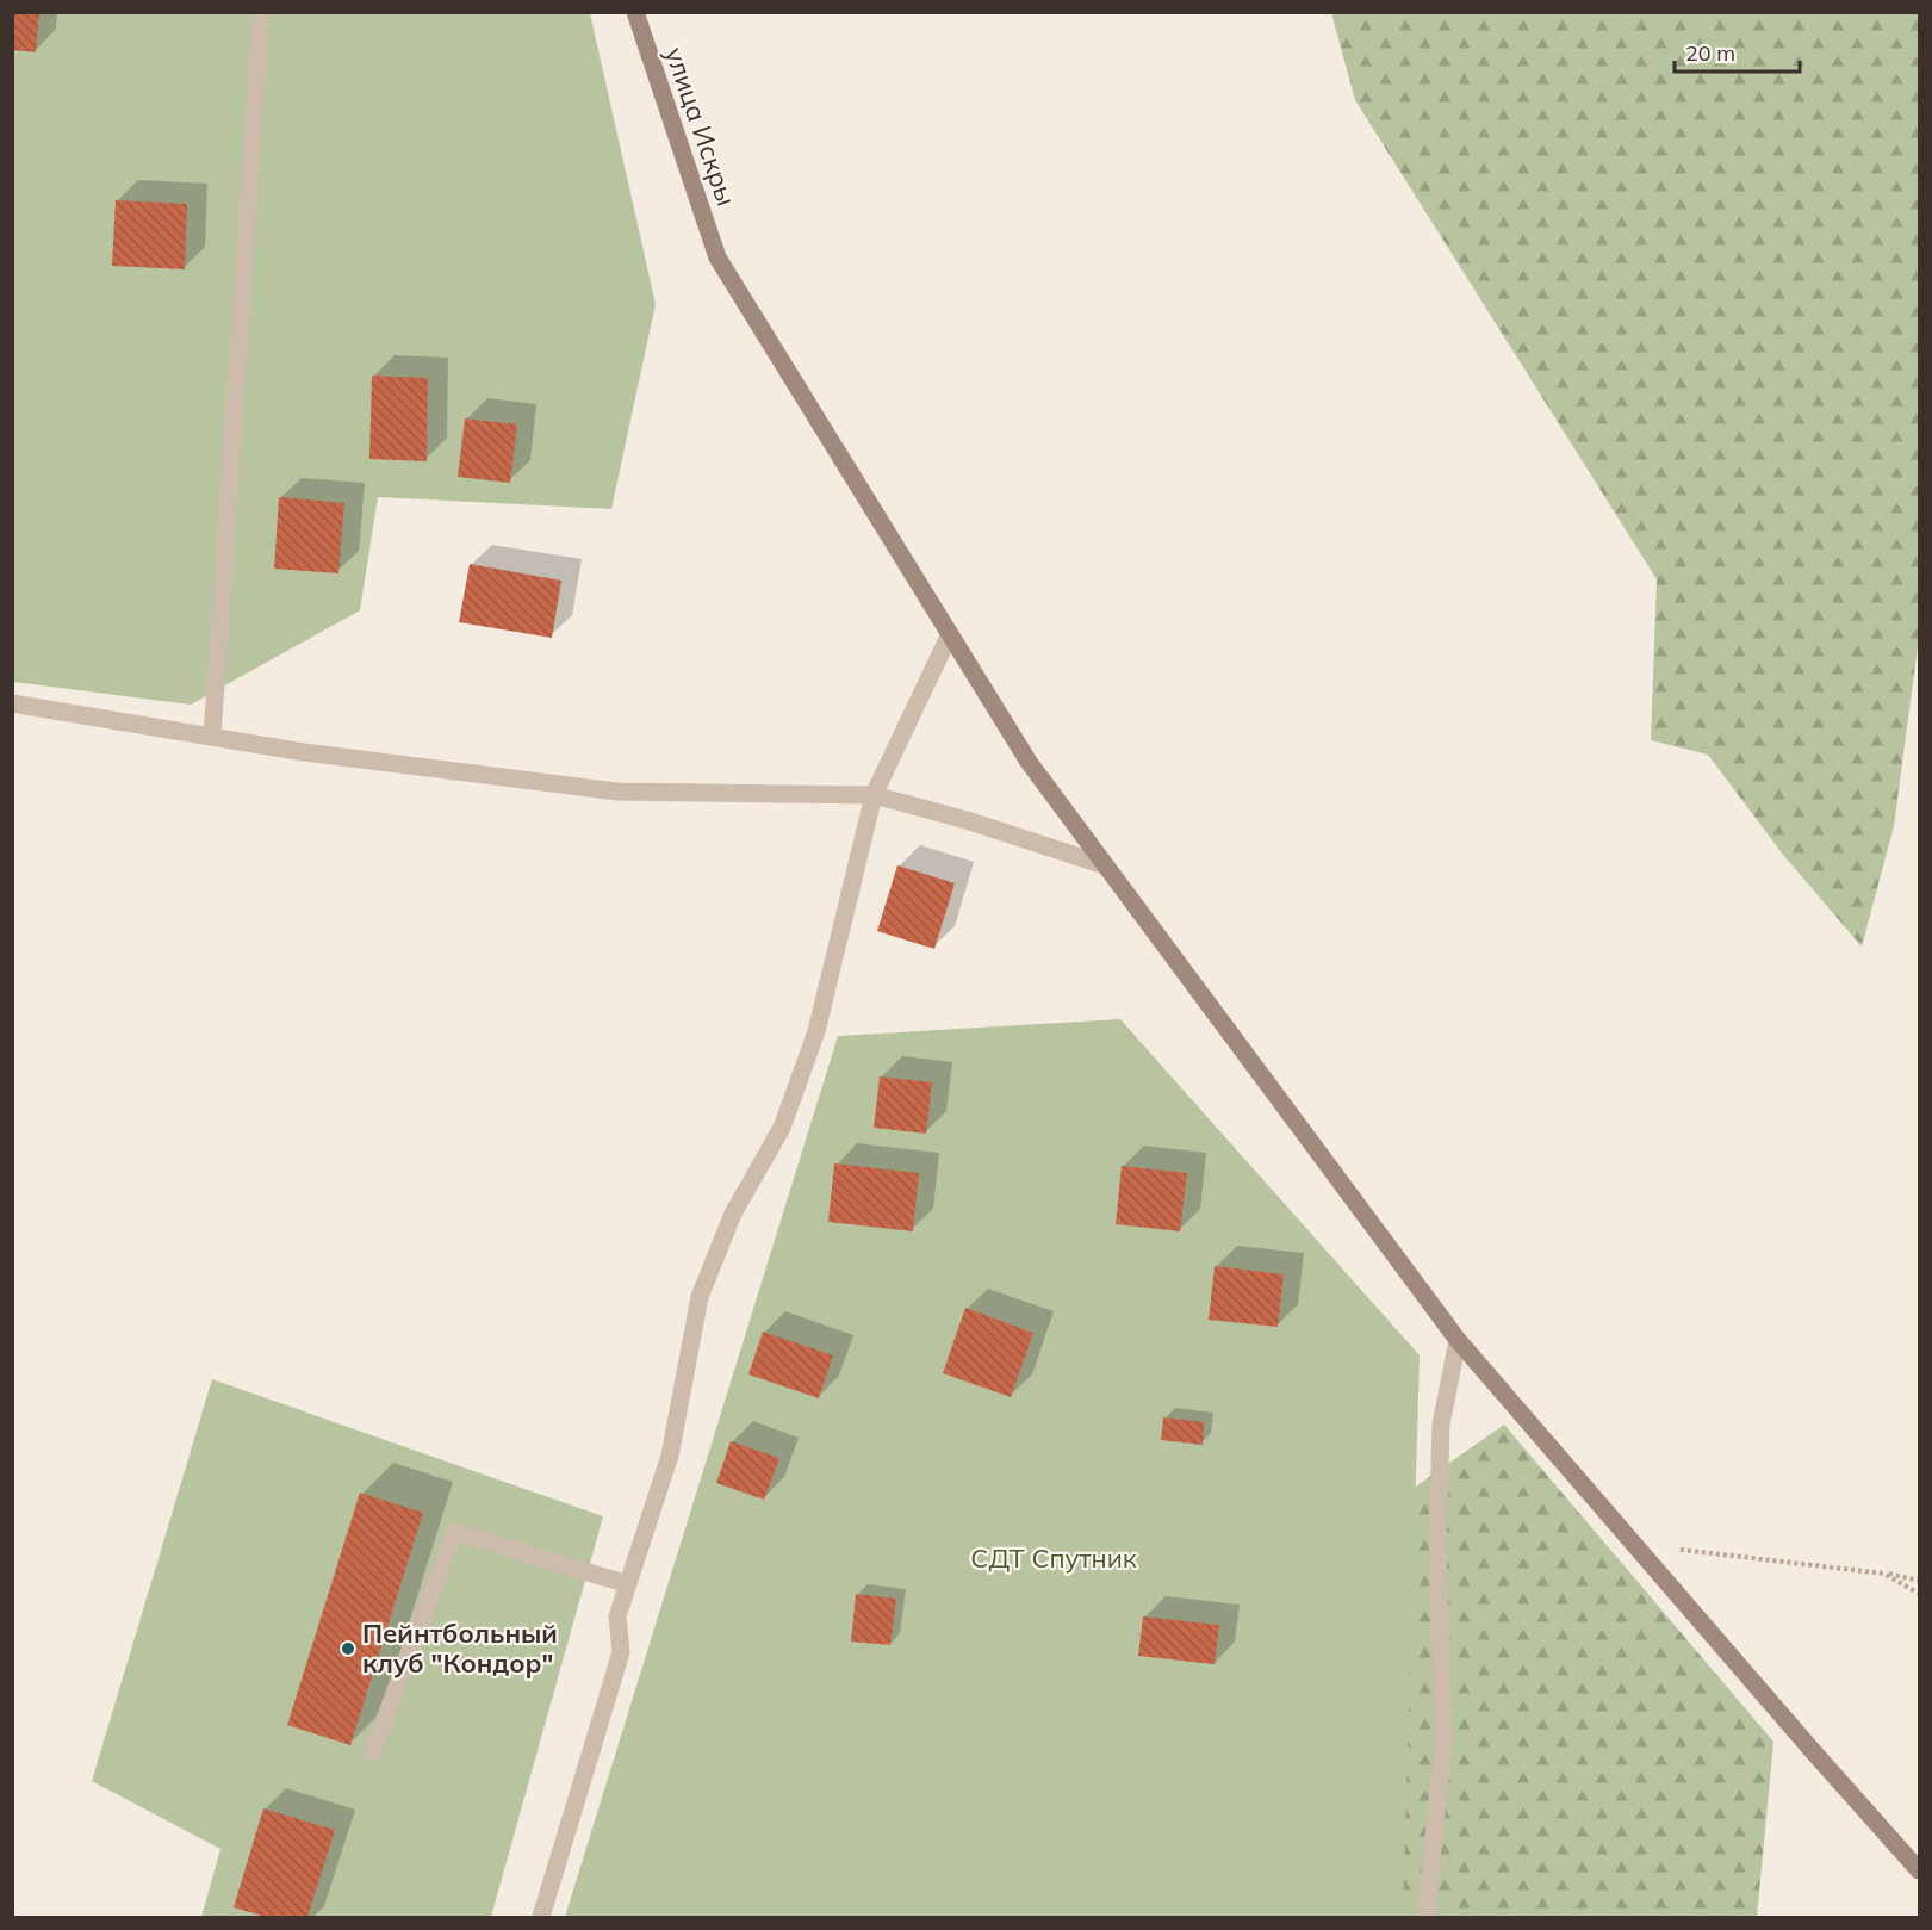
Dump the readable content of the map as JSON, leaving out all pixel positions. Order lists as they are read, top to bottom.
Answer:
{
  "streets": {
    "main road": ["улица Искры"]
  },
  "parks": ["СДТ Спутник"],
  "places": ["Пейнтбольный клуб \"Кондор\""],
  "scale_bar": "20 m"
}
